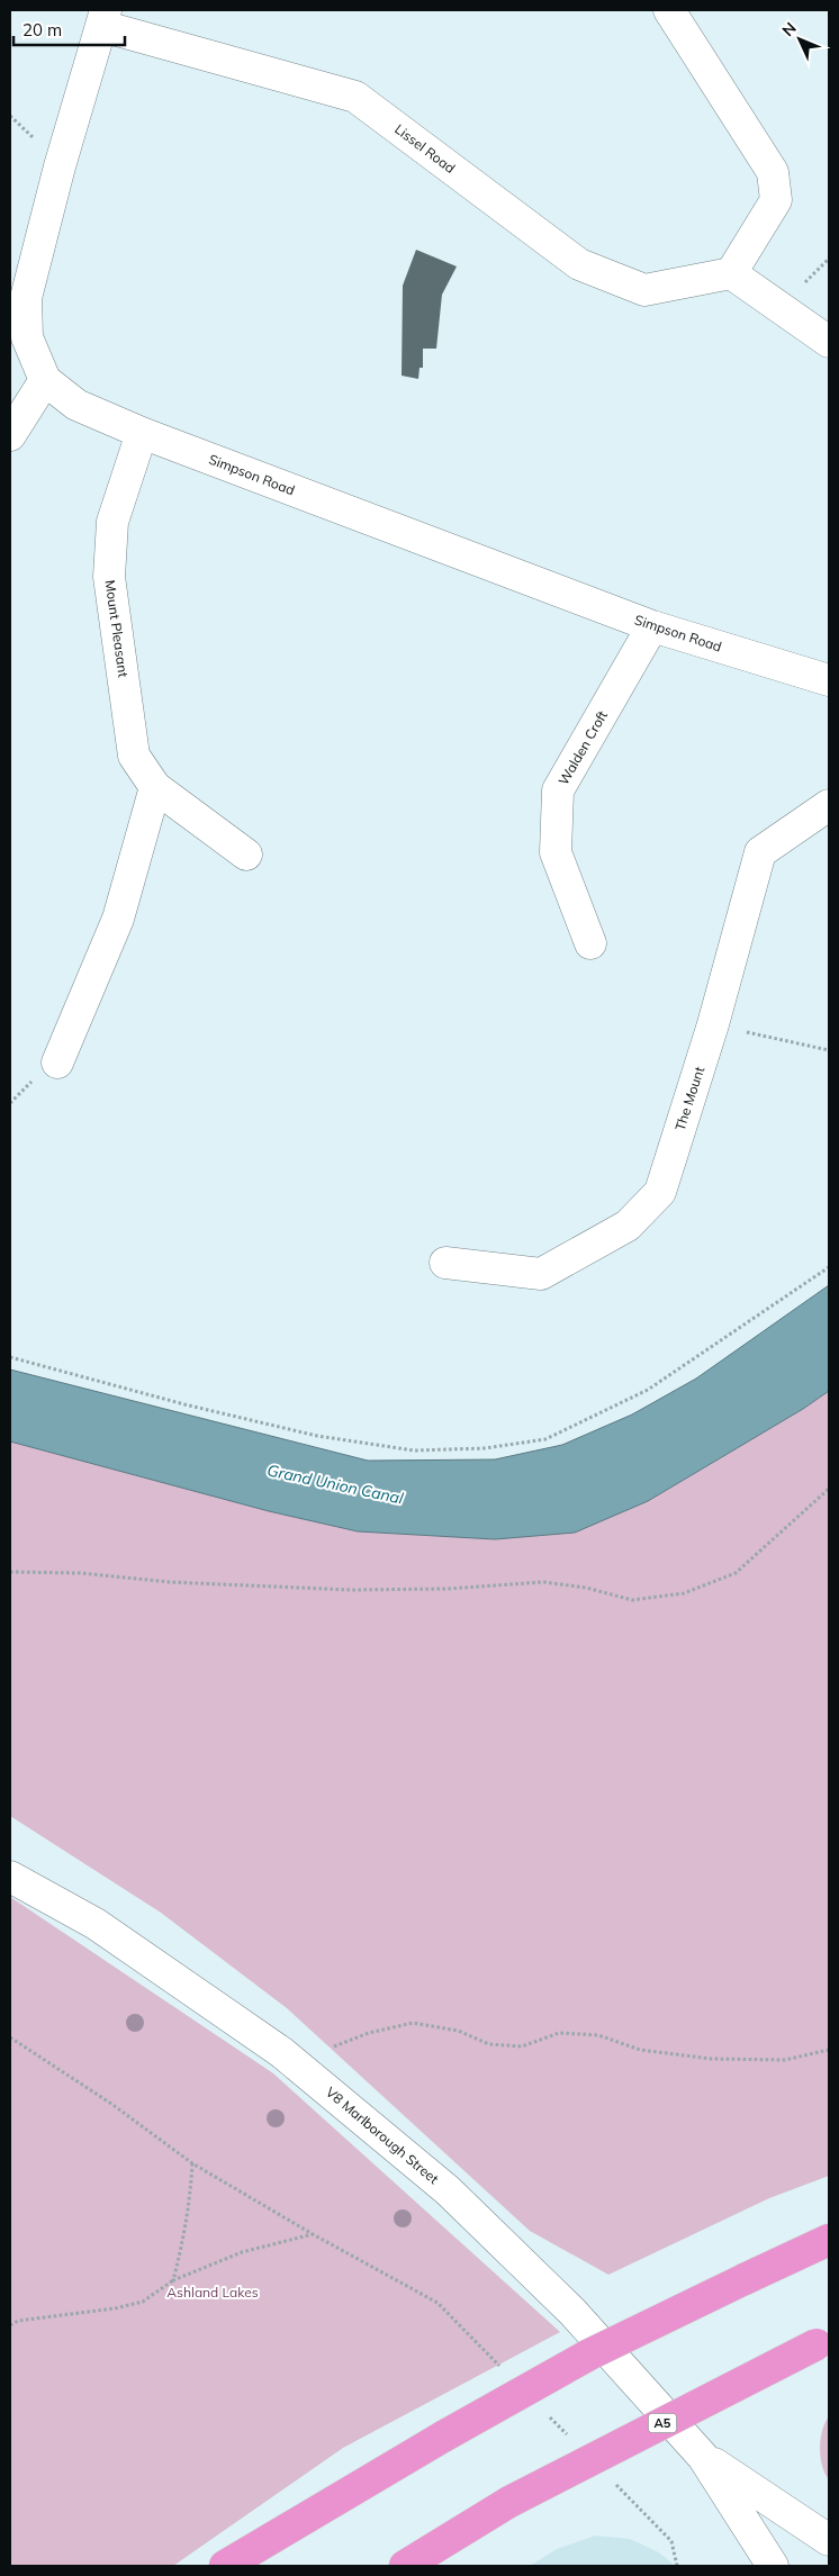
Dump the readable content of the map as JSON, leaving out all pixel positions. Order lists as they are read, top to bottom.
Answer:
{
  "streets": {
    "highway": ["A5"],
    "street": [
      "Lissel Road",
      "Simpson Road",
      "Mount Pleasant",
      "Walden Croft",
      "The Mount",
      "V8 Marlborough Street"
    ]
  },
  "crossings": [
    ["Lissel Road", "Simpson Road"],
    ["Simpson Road", "Mount Pleasant"],
    ["Simpson Road", "Walden Croft"]
  ],
  "water": ["Grand Union Canal"],
  "parks": ["Ashland Lakes"],
  "scale_bar": "20 m",
  "north": "top left"
}
